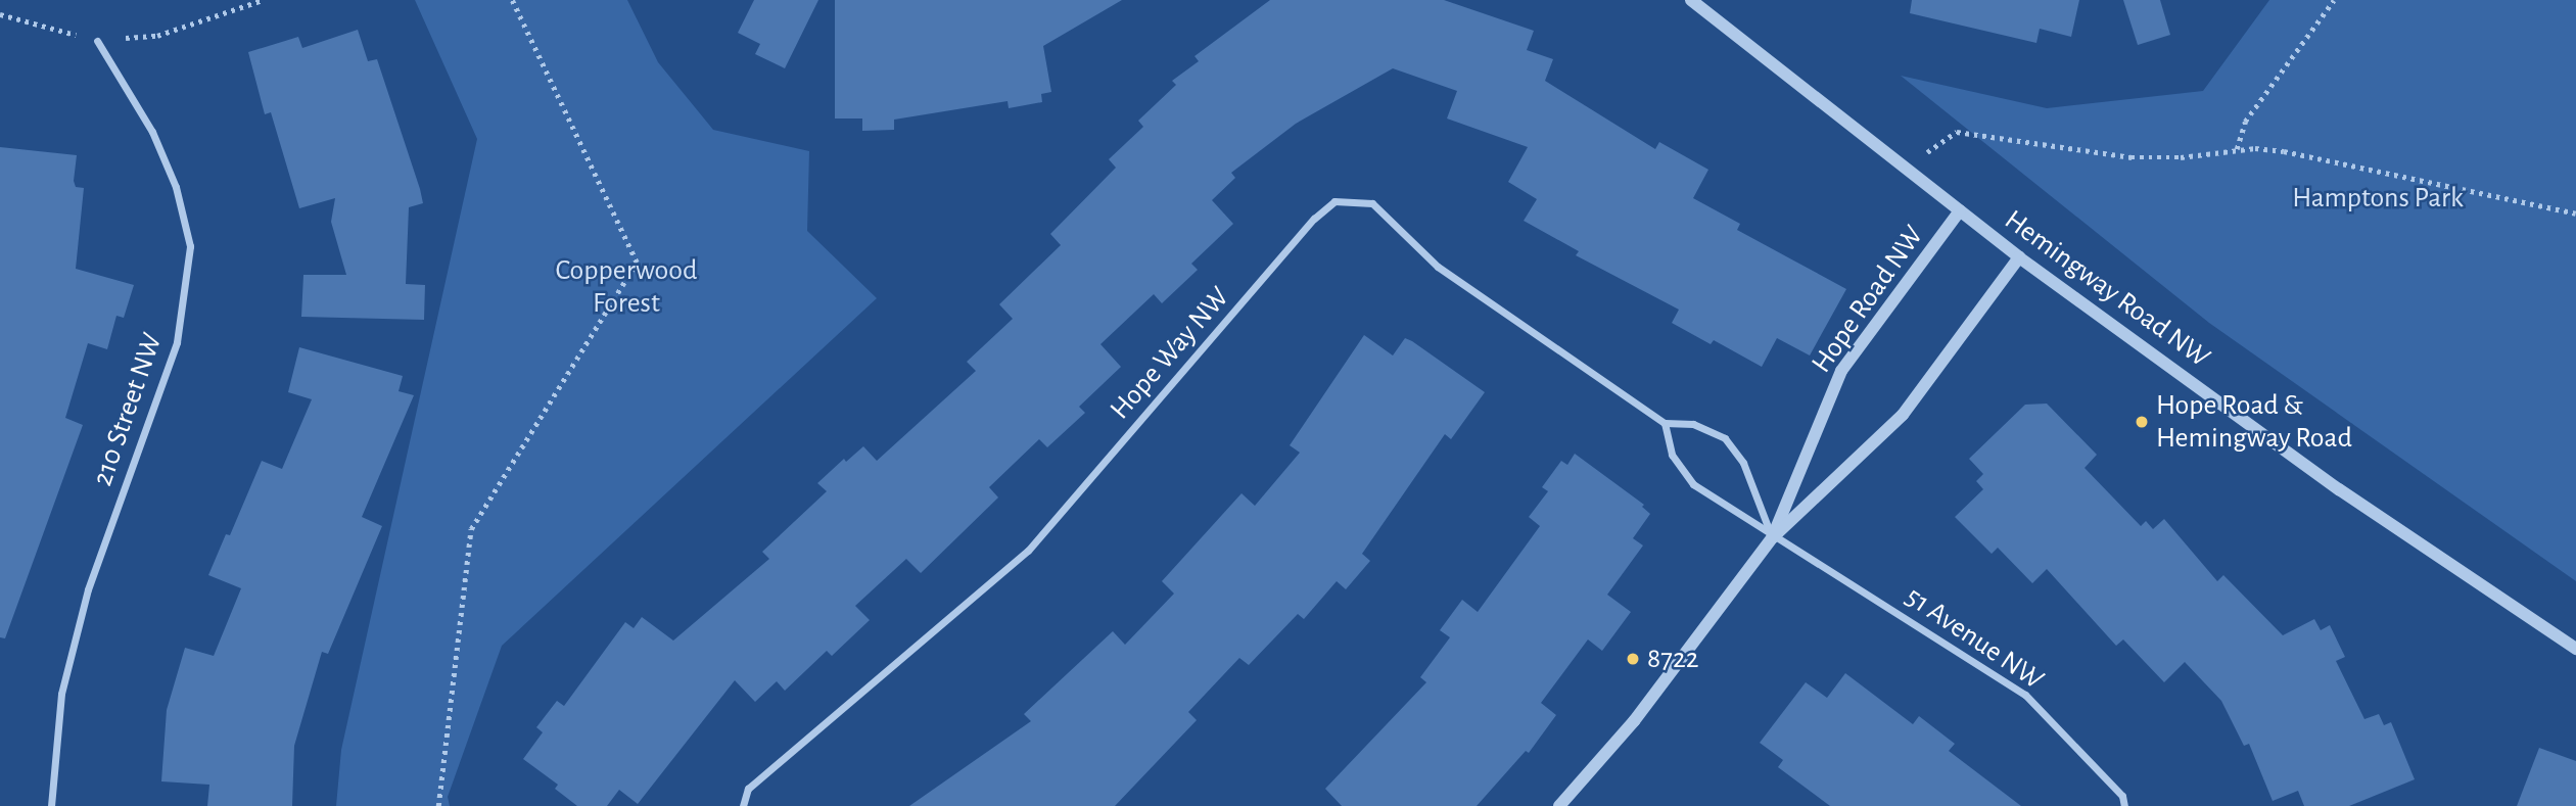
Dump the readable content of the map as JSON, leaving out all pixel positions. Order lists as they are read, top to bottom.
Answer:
{
  "streets": {
    "street": [
      "Hemingway Road NW",
      "Hope Road NW",
      "Hope Way NW",
      "210 Street NW",
      "51 Avenue NW"
    ]
  },
  "crossings": [
    ["Hemingway Road NW", "Hope Road NW"],
    ["Hope Road NW", "Hope Way NW"],
    ["Hope Road NW", "51 Avenue NW"],
    ["Hope Way NW", "51 Avenue NW"]
  ],
  "parks": ["Hamptons Park", "Copperwood Forest"],
  "places": ["Hope Road & Hemingway Road", "8722"]
}
